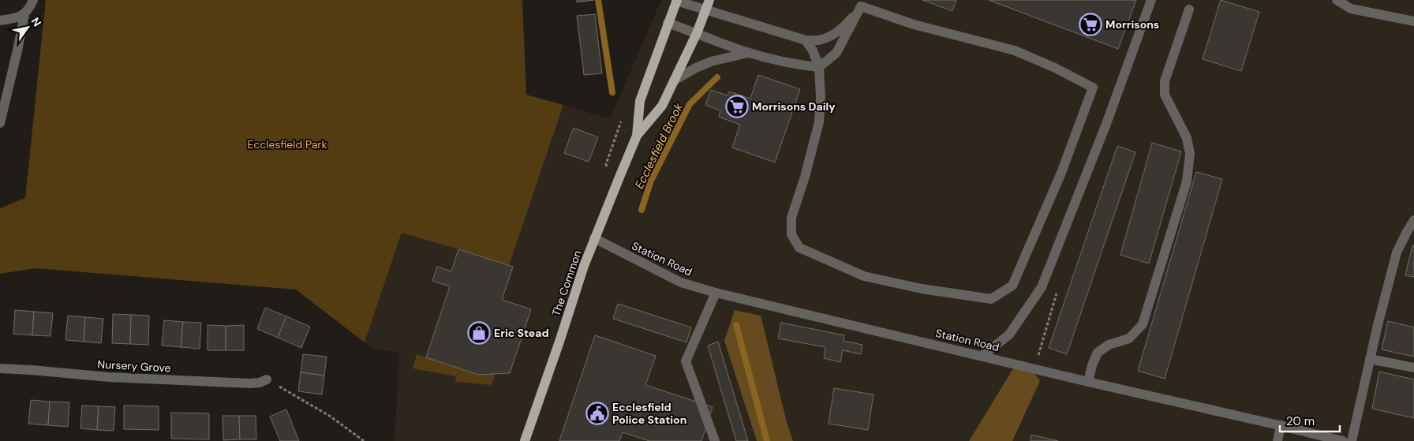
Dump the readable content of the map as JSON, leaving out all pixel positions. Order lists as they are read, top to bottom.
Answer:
{
  "streets": {
    "main road": ["The Common"],
    "street": ["Station Road", "Nursery Grove"]
  },
  "crossings": [
    ["Station Road", "The Common"]
  ],
  "water": ["Ecclesfield Brook"],
  "parks": ["Ecclesfield Park"],
  "places": {
    "supermarket": ["Morrisons", "Morrisons Daily"],
    "shop": ["Eric Stead"],
    "public building": ["Ecclesfield Police Station"]
  },
  "scale_bar": "20 m",
  "north": "top right"
}
